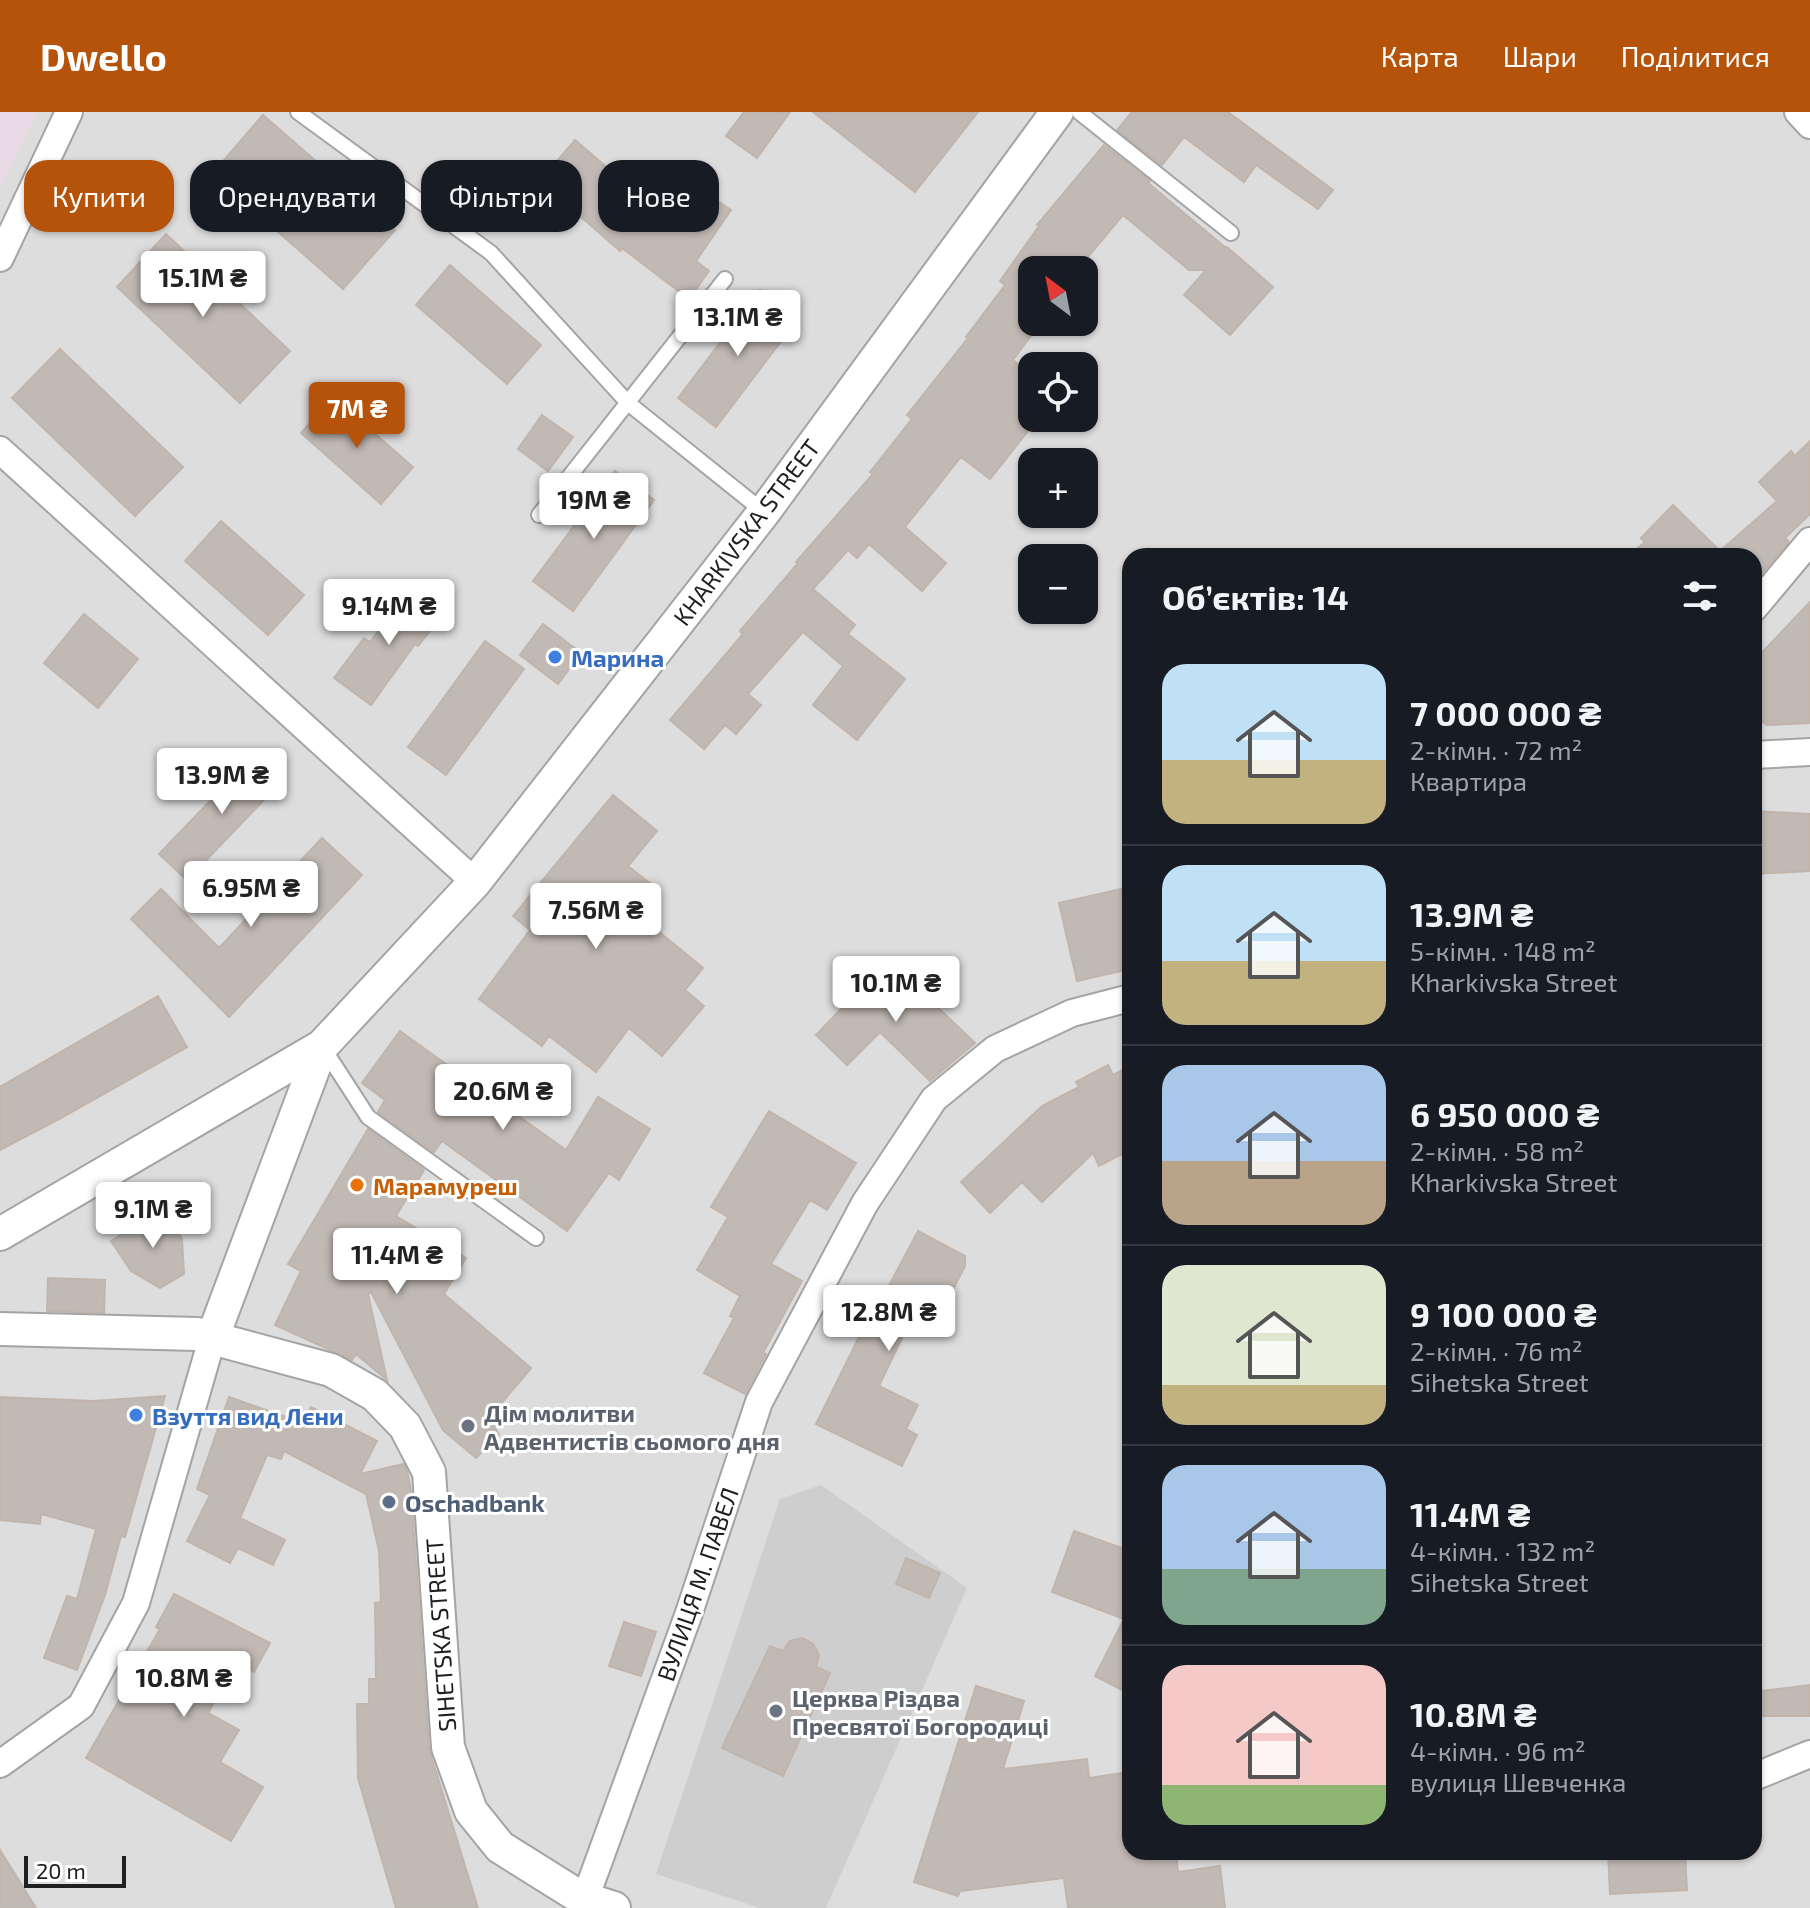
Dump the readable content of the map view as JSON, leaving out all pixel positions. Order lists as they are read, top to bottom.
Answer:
{
  "streets": {
    "street": ["KHARKIVSKA STREET", "ВУЛИЦЯ М. ПАВЕЛ", "SIHETSKA STREET"]
  },
  "crossings": [
    ["KHARKIVSKA STREET", "SIHETSKA STREET"],
    ["ВУЛИЦЯ М. ПАВЕЛ", "SIHETSKA STREET"]
  ],
  "places": [
    "Марина",
    "Марамуреш",
    "Взуття вид Лєни",
    "Дім молитви Адвентистів сьомого дня",
    "Oschadbank",
    "Церква Різдва Пресвятої Богородиці"
  ],
  "scale_bar": "20 m",
  "north": "top left",
  "page": {
    "header": "Dwello",
    "nav": ["Карта", "Шари", "Поділитися"],
    "chip": [
      "Купити",
      "Орендувати",
      "Фільтри",
      "Нове"
    ],
    "price": [
      "15.1M ₴",
      "13.1M ₴",
      "7M ₴",
      "19M ₴",
      "9.14M ₴",
      "13.9M ₴",
      "6.95M ₴",
      "7.56M ₴",
      "10.1M ₴",
      "20.6M ₴",
      "9.1M ₴",
      "11.4M ₴",
      "12.8M ₴",
      "10.8M ₴"
    ],
    "map_buttons": ["+", "−"],
    "heading": "Об’єктів: 14",
    "list": [
      {
        "name": "7 000 000 ₴",
        "note": "2-кімн. · 72 m² · Квартира"
      },
      {
        "name": "13.9M ₴",
        "note": "5-кімн. · 148 m² · Kharkivska Street"
      },
      {
        "name": "6 950 000 ₴",
        "note": "2-кімн. · 58 m² · Kharkivska Street"
      },
      {
        "name": "9 100 000 ₴",
        "note": "2-кімн. · 76 m² · Sihetska Street"
      },
      {
        "name": "11.4M ₴",
        "note": "4-кімн. · 132 m² · Sihetska Street"
      },
      {
        "name": "10.8M ₴",
        "note": "4-кімн. · 96 m² · вулиця Шевченка"
      }
    ],
    "scale": "20 m"
  }
}
